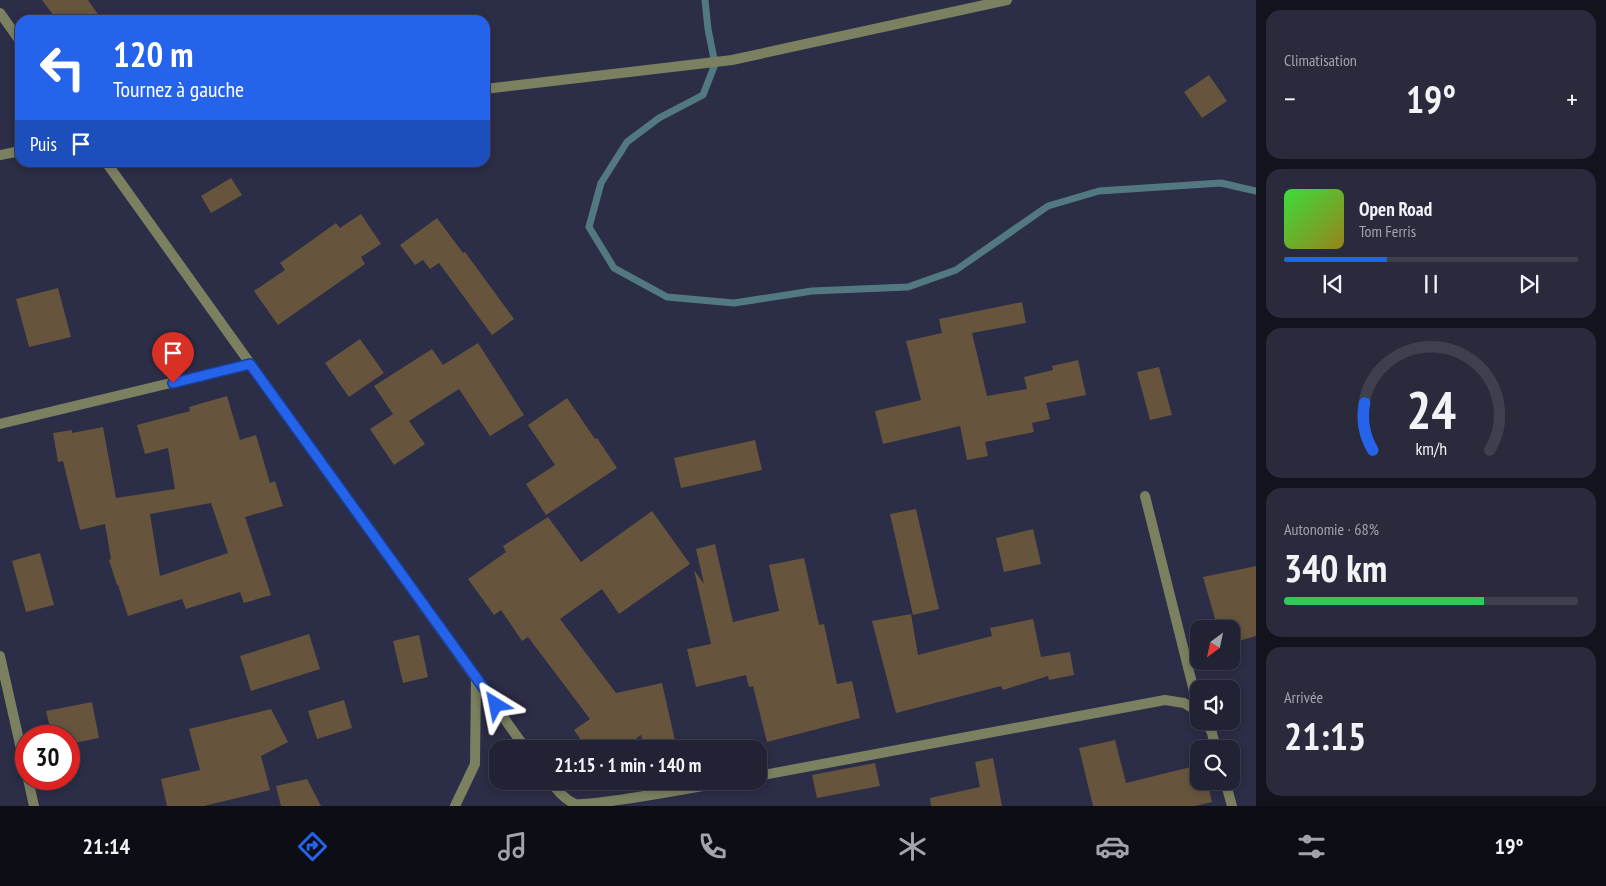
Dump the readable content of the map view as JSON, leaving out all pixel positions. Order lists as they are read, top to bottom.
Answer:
{
  "north": "bottom left",
  "page": {
    "tile": [
      "Climatisation",
      ["Autonomie · 68%", "340 km"],
      ["Arrivée", "21:15"]
    ],
    "turn": ["120 m", "Tournez à gauche"],
    "heat": ["−", "19°", "+"],
    "then": "Puis",
    "song": ["Open Road", "Tom Ferris"],
    "limit": "30",
    "trip": "21:15 · 1 min · 140 m",
    "tabs": ["21:14", "19°"],
    "gauge": ["24", "km/h"]
  }
}
